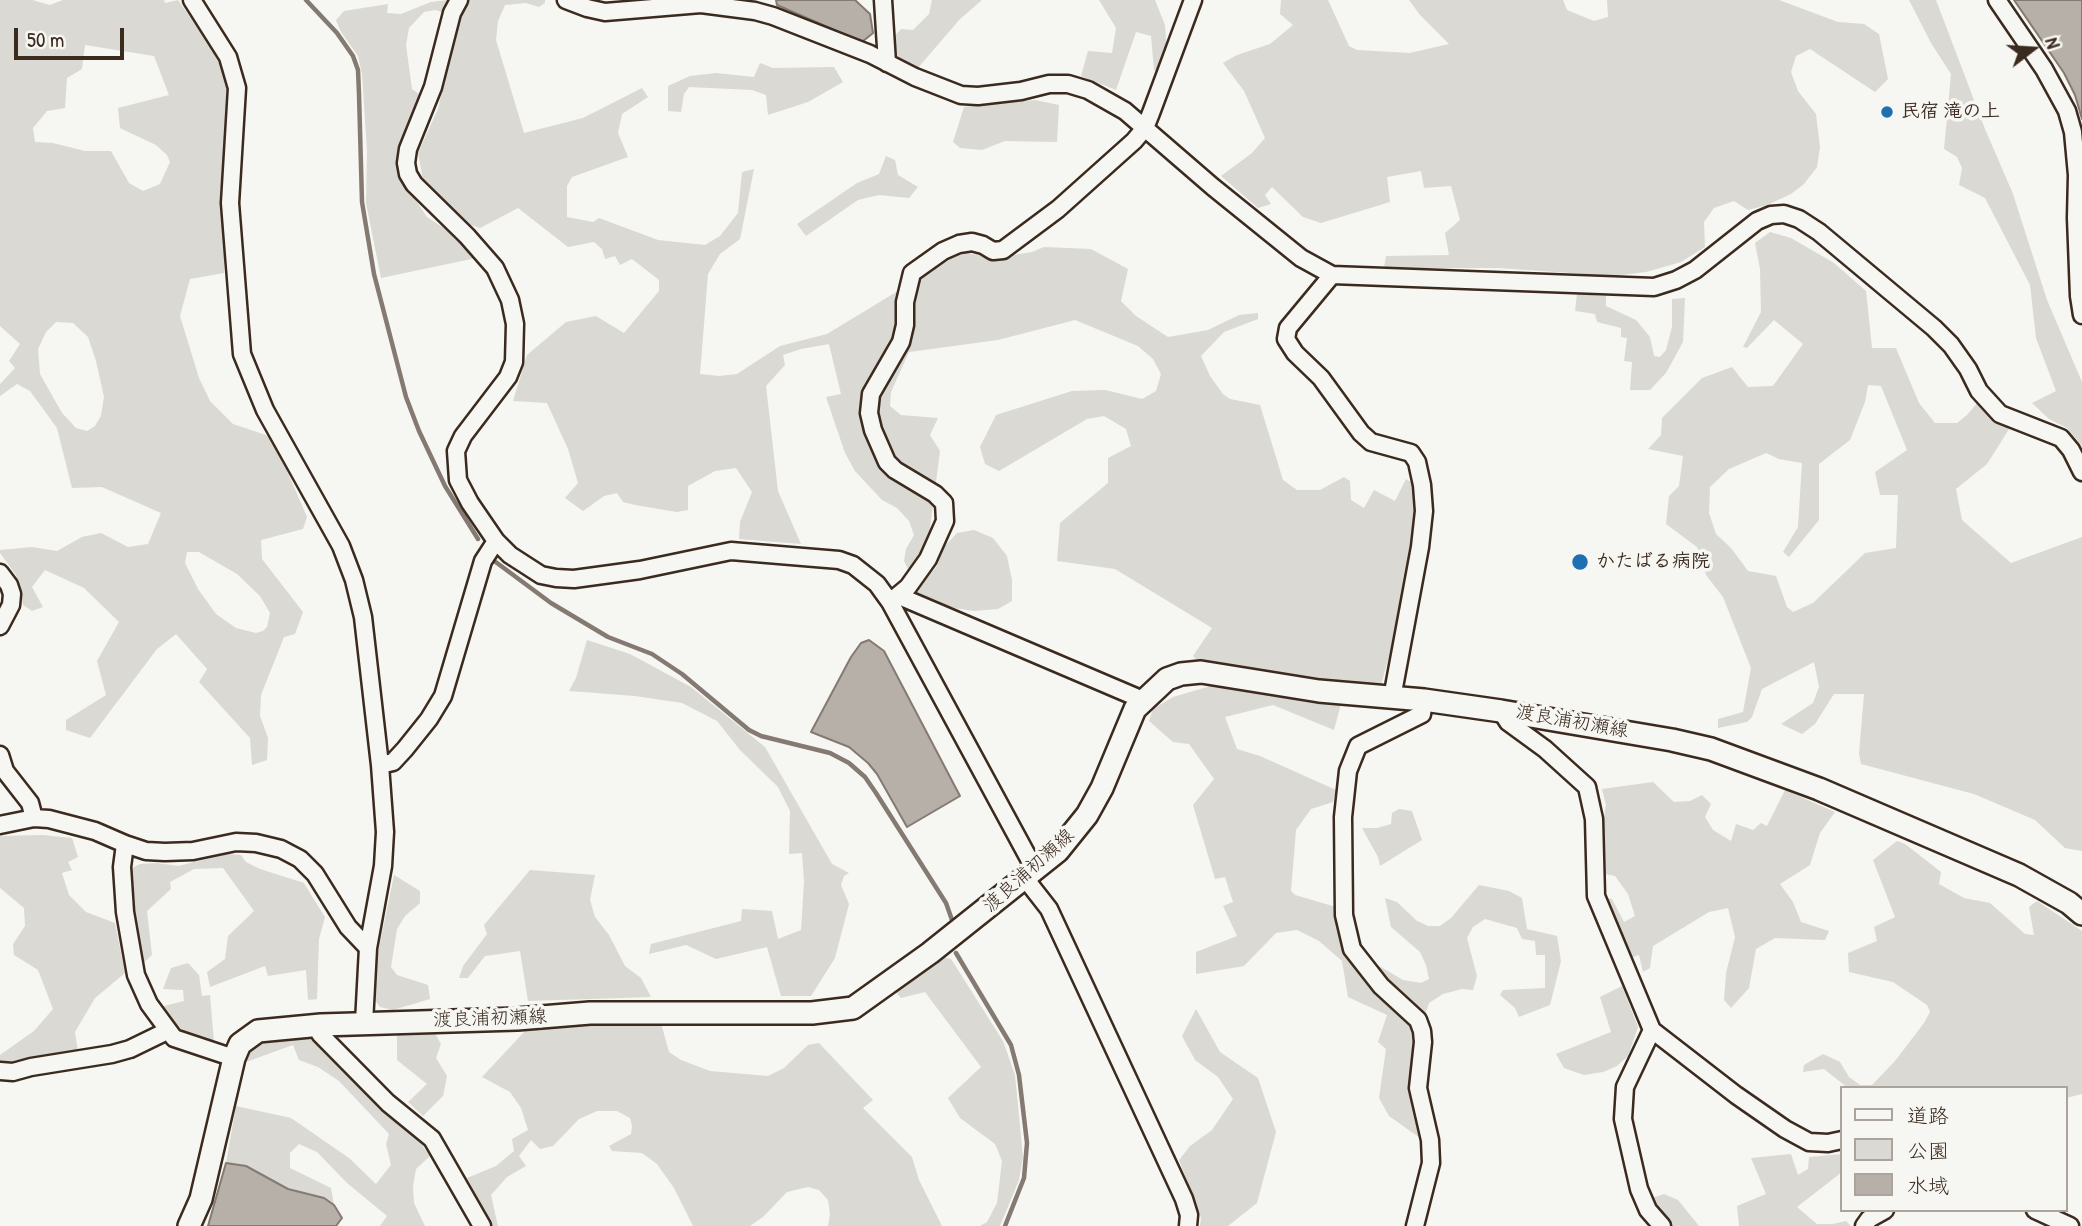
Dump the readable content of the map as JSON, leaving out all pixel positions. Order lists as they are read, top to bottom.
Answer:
{
  "streets": {
    "main road": ["渡良浦初瀬線"]
  },
  "places": ["民宿 滝の上", "かたばる病院"],
  "legend": ["道路", "公園", "水域"],
  "scale_bar": "50 m",
  "north": "right"
}
